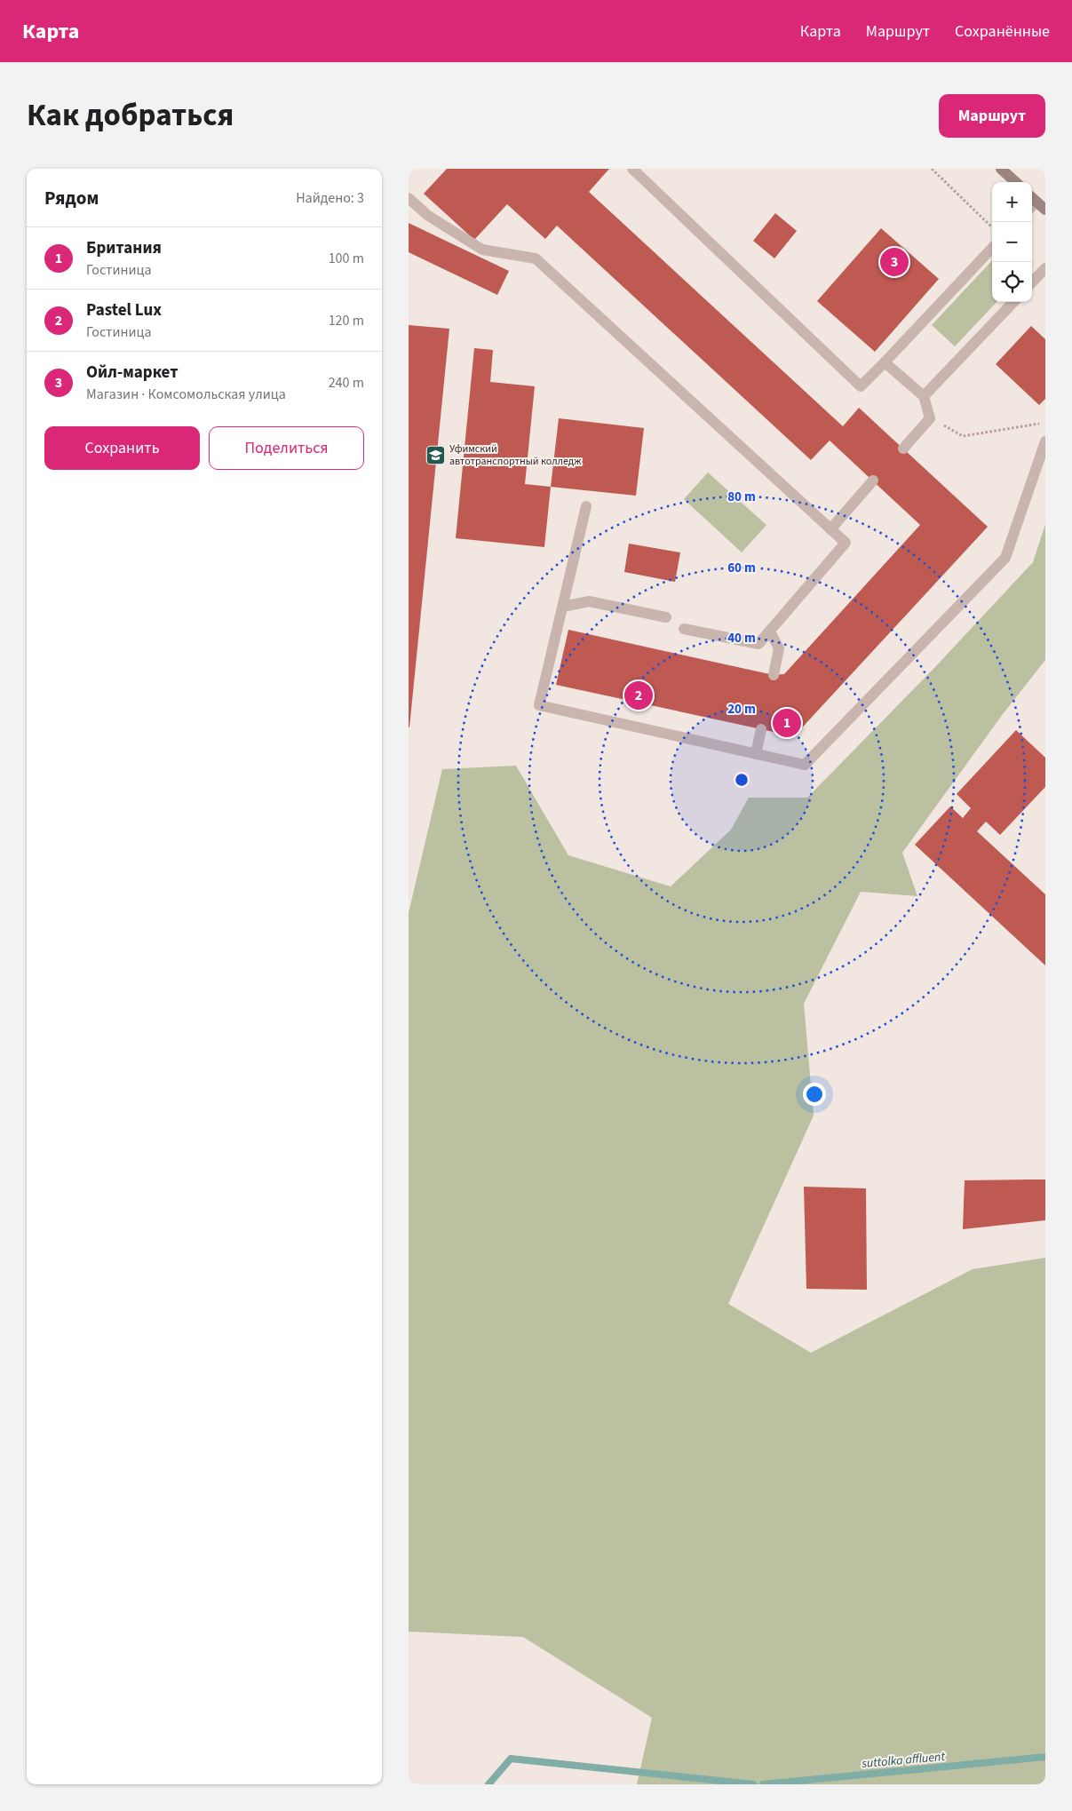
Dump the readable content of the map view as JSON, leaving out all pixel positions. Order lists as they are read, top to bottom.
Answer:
{
  "water": ["suttolka affluent"],
  "places": {
    "school or university": ["Уфимский автотранспортный колледж"]
  },
  "page": {
    "header": "Карта",
    "nav": ["Карта", "Маршрут", "Сохранённые"],
    "title": "Как добраться",
    "buttons": [
      "Маршрут",
      ["Сохранить", "Поделиться"]
    ],
    "heading": ["Рядом", "Найдено: 3"],
    "map_buttons": ["+", "−"],
    "list": [
      {
        "mark": "1",
        "name": "Британия",
        "note": "Гостиница",
        "value": "100 m"
      },
      {
        "mark": "2",
        "name": "Pastel Lux",
        "note": "Гостиница",
        "value": "120 m"
      },
      {
        "mark": "3",
        "name": "Ойл-маркет",
        "note": "Магазин · Комсомольская улица",
        "value": "240 m"
      }
    ],
    "pins": ["3", "2", "1"]
  },
  "rings": [
    "80 m",
    "60 m",
    "40 m",
    "20 m"
  ]
}
